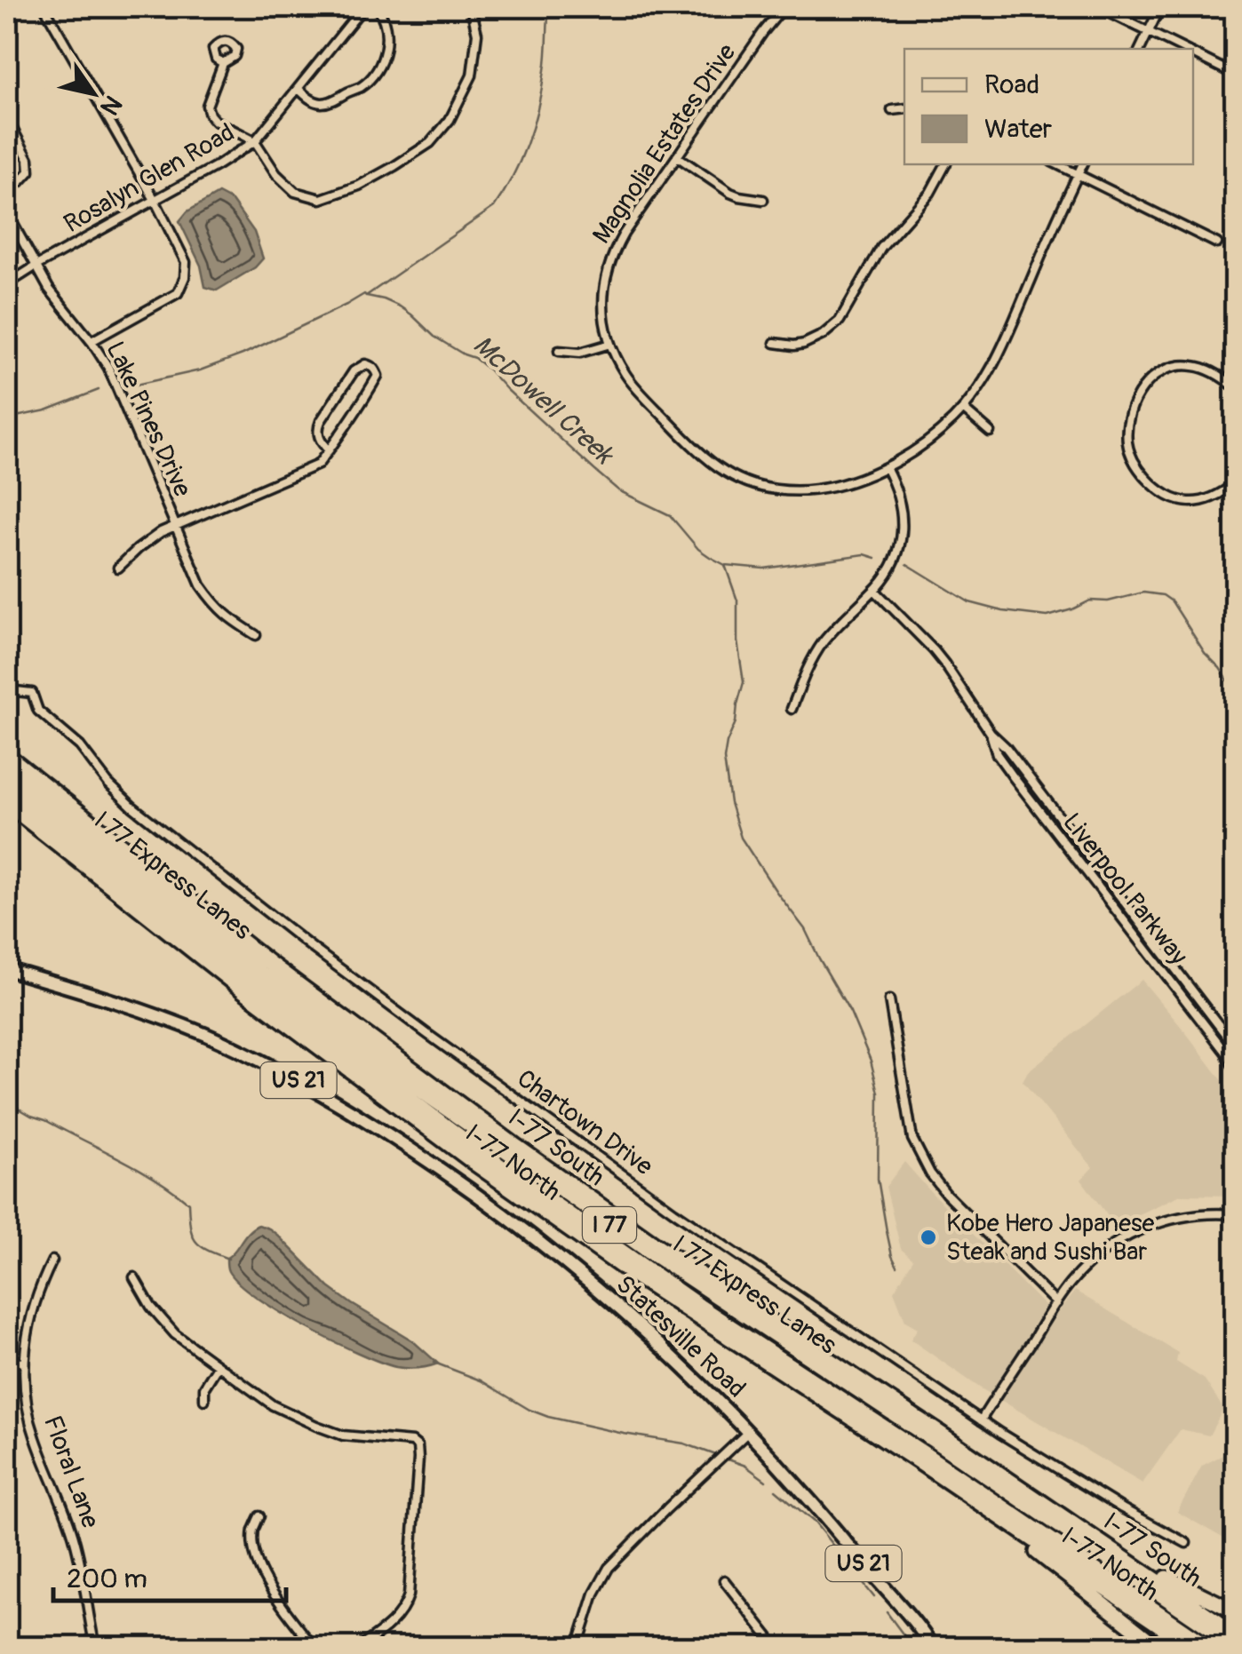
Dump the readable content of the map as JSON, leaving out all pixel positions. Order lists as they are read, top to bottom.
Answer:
{
  "streets": {
    "highway": [
      "I 77 Express Lanes",
      "I-77 South",
      "I-77 North",
      "I 77"
    ],
    "main road": ["US 21", "Statesville Road"],
    "street": [
      "Magnolia Estates Drive",
      "Rosalyn Glen Road",
      "Lake Pines Drive",
      "Liverpool Parkway",
      "Chartown Drive",
      "Floral Lane"
    ]
  },
  "crossings": [
    ["Rosalyn Glen Road", "Lake Pines Drive"],
    ["I 77 Express Lanes", "I-77 South"]
  ],
  "water": ["McDowell Creek"],
  "places": ["Kobe Hero Japanese Steak and Sushi Bar"],
  "legend": ["Road", "Water"],
  "scale_bar": "200 m",
  "north": "bottom right"
}
